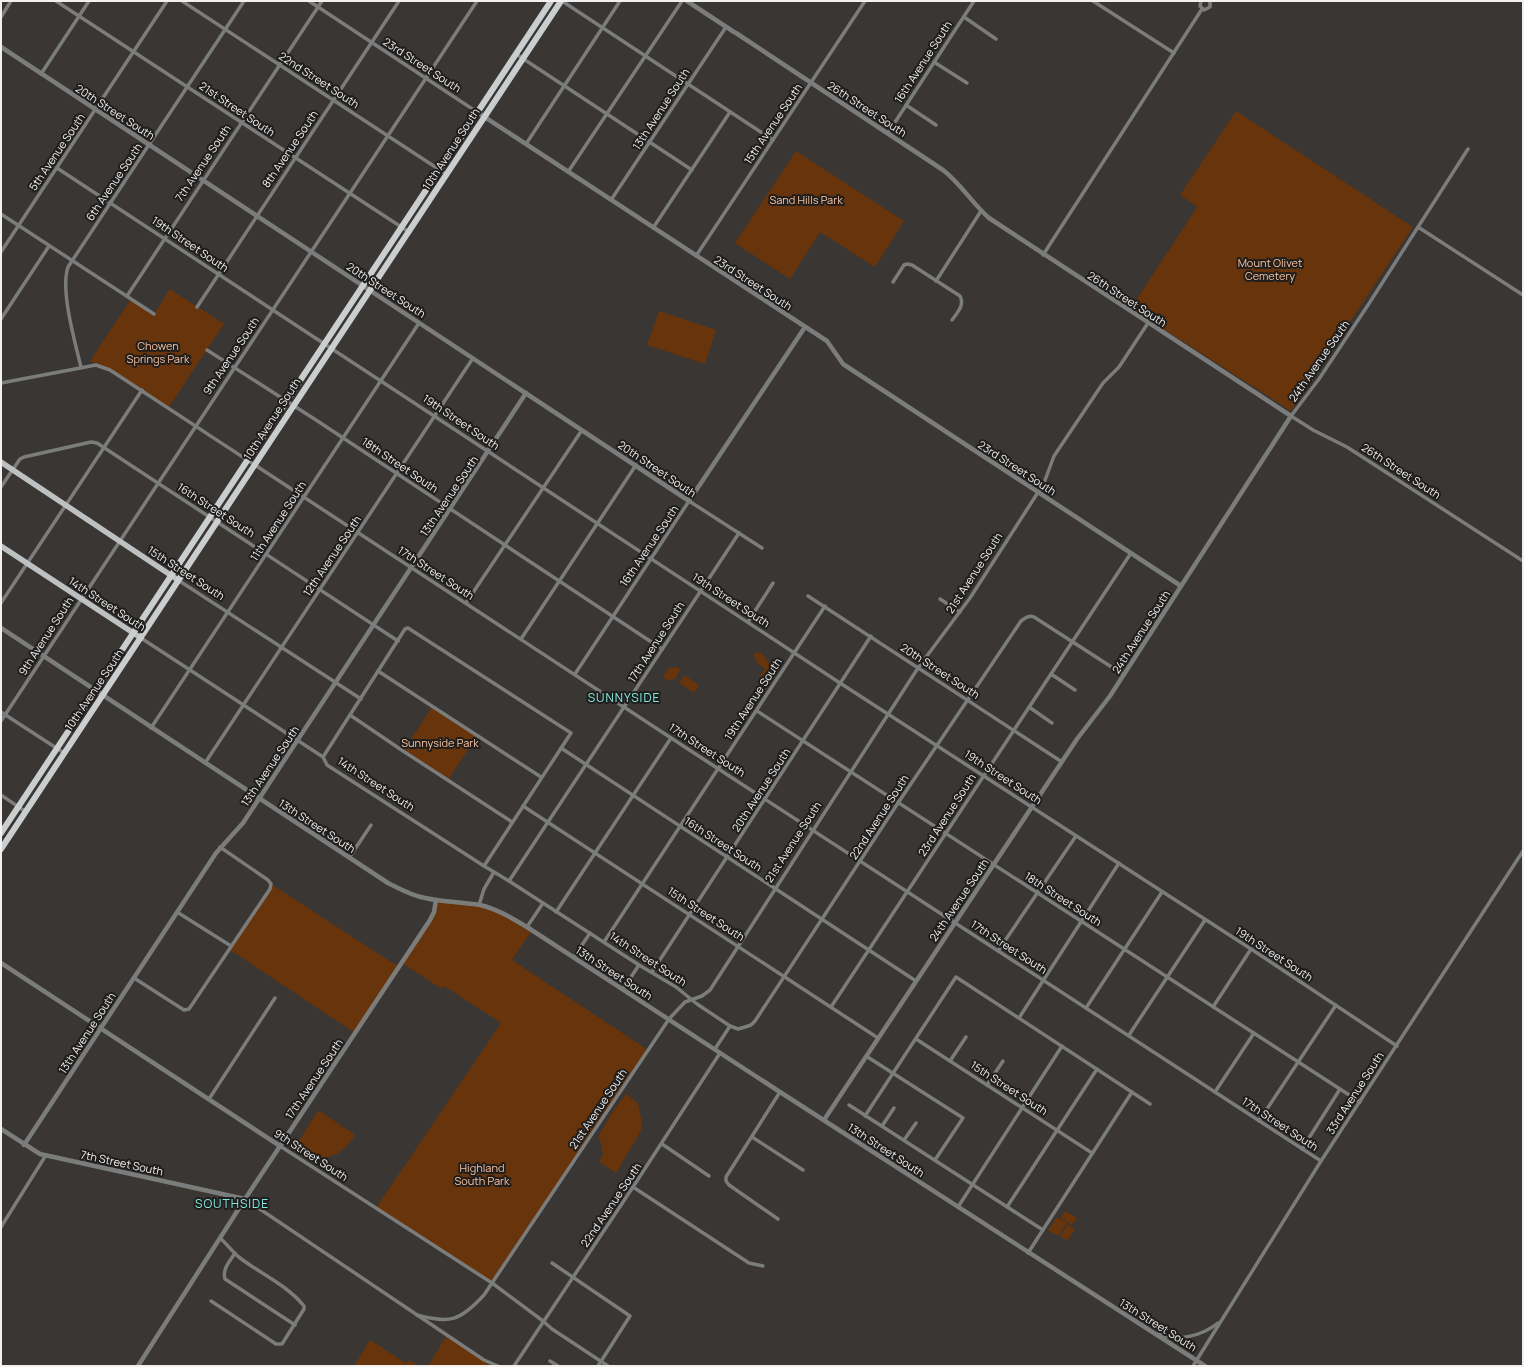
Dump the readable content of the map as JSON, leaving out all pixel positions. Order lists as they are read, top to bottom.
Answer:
{
  "streets": {
    "highway": ["10th Avenue South"],
    "main road": ["15th Street South", "14th Street South"],
    "street": [
      "16th Avenue South",
      "23rd Street South",
      "22nd Street South",
      "21st Street South",
      "13th Avenue South",
      "26th Street South",
      "20th Street South",
      "15th Avenue South",
      "8th Avenue South",
      "5th Avenue South",
      "7th Avenue South",
      "6th Avenue South",
      "19th Street South",
      "9th Avenue South",
      "24th Avenue South",
      "18th Street South",
      "16th Street South",
      "11th Avenue South",
      "12th Avenue South",
      "17th Street South",
      "21st Avenue South",
      "17th Avenue South",
      "19th Avenue South",
      "20th Avenue South",
      "23rd Avenue South",
      "22nd Avenue South",
      "13th Street South",
      "33rd Avenue South",
      "9th Street South",
      "7th Street South"
    ]
  },
  "crossings": [
    ["16th Avenue South", "23rd Street South"],
    ["16th Avenue South", "26th Street South"],
    ["16th Avenue South", "20th Street South"],
    ["16th Avenue South", "19th Street South"],
    ["16th Avenue South", "18th Street South"],
    ["16th Avenue South", "17th Street South"],
    ["23rd Street South", "13th Avenue South"],
    ["23rd Street South", "15th Avenue South"],
    ["23rd Street South", "8th Avenue South"],
    ["23rd Street South", "10th Avenue South"],
    ["23rd Street South", "7th Avenue South"],
    ["23rd Street South", "9th Avenue South"],
    ["23rd Street South", "24th Avenue South"],
    ["23rd Street South", "21st Avenue South"],
    ["23rd Street South", "23rd Avenue South"],
    ["22nd Street South", "8th Avenue South"],
    ["22nd Street South", "10th Avenue South"],
    ["22nd Street South", "7th Avenue South"],
    ["22nd Street South", "6th Avenue South"],
    ["22nd Street South", "9th Avenue South"],
    ["21st Street South", "8th Avenue South"],
    ["21st Street South", "10th Avenue South"],
    ["21st Street South", "5th Avenue South"],
    ["21st Street South", "7th Avenue South"],
    ["21st Street South", "6th Avenue South"],
    ["21st Street South", "9th Avenue South"],
    ["13th Avenue South", "26th Street South"],
    ["13th Avenue South", "20th Street South"],
    ["13th Avenue South", "19th Street South"],
    ["13th Avenue South", "18th Street South"],
    ["13th Avenue South", "16th Street South"],
    ["13th Avenue South", "15th Street South"],
    ["13th Avenue South", "17th Street South"],
    ["13th Avenue South", "14th Street South"],
    ["13th Avenue South", "13th Street South"],
    ["13th Avenue South", "9th Street South"],
    ["13th Avenue South", "7th Street South"],
    ["26th Street South", "15th Avenue South"],
    ["26th Street South", "24th Avenue South"],
    ["26th Street South", "21st Avenue South"],
    ["20th Street South", "8th Avenue South"],
    ["20th Street South", "10th Avenue South"],
    ["20th Street South", "5th Avenue South"],
    ["20th Street South", "7th Avenue South"],
    ["20th Street South", "6th Avenue South"],
    ["20th Street South", "9th Avenue South"],
    ["20th Street South", "24th Avenue South"],
    ["20th Street South", "11th Avenue South"],
    ["20th Street South", "12th Avenue South"],
    ["20th Street South", "21st Avenue South"],
    ["20th Street South", "17th Avenue South"],
    ["20th Street South", "19th Avenue South"],
    ["20th Street South", "20th Avenue South"],
    ["20th Street South", "23rd Avenue South"],
    ["20th Street South", "22nd Avenue South"],
    ["8th Avenue South", "19th Street South"],
    ["10th Avenue South", "19th Street South"],
    ["10th Avenue South", "18th Street South"],
    ["10th Avenue South", "16th Street South"],
    ["10th Avenue South", "15th Street South"],
    ["10th Avenue South", "17th Street South"],
    ["10th Avenue South", "14th Street South"],
    ["10th Avenue South", "13th Street South"],
    ["5th Avenue South", "19th Street South"],
    ["7th Avenue South", "19th Street South"],
    ["6th Avenue South", "19th Street South"],
    ["6th Avenue South", "17th Street South"],
    ["19th Street South", "9th Avenue South"],
    ["19th Street South", "24th Avenue South"],
    ["19th Street South", "11th Avenue South"],
    ["19th Street South", "12th Avenue South"],
    ["19th Street South", "21st Avenue South"],
    ["19th Street South", "17th Avenue South"],
    ["19th Street South", "19th Avenue South"],
    ["19th Street South", "20th Avenue South"],
    ["19th Street South", "23rd Avenue South"],
    ["19th Street South", "22nd Avenue South"],
    ["19th Street South", "33rd Avenue South"],
    ["9th Avenue South", "18th Street South"],
    ["9th Avenue South", "16th Street South"],
    ["9th Avenue South", "15th Street South"],
    ["9th Avenue South", "17th Street South"],
    ["9th Avenue South", "14th Street South"],
    ["9th Avenue South", "13th Street South"],
    ["24th Avenue South", "18th Street South"],
    ["24th Avenue South", "16th Street South"],
    ["24th Avenue South", "15th Street South"],
    ["24th Avenue South", "17th Street South"],
    ["24th Avenue South", "13th Street South"],
    ["18th Street South", "11th Avenue South"],
    ["18th Street South", "12th Avenue South"],
    ["18th Street South", "21st Avenue South"],
    ["18th Street South", "17th Avenue South"],
    ["18th Street South", "19th Avenue South"],
    ["18th Street South", "20th Avenue South"],
    ["18th Street South", "23rd Avenue South"],
    ["18th Street South", "22nd Avenue South"],
    ["18th Street South", "33rd Avenue South"],
    ["16th Street South", "11th Avenue South"],
    ["16th Street South", "12th Avenue South"],
    ["16th Street South", "21st Avenue South"],
    ["16th Street South", "17th Avenue South"],
    ["16th Street South", "19th Avenue South"],
    ["16th Street South", "20th Avenue South"],
    ["16th Street South", "23rd Avenue South"],
    ["16th Street South", "22nd Avenue South"],
    ["11th Avenue South", "15th Street South"],
    ["11th Avenue South", "17th Street South"],
    ["11th Avenue South", "14th Street South"],
    ["11th Avenue South", "13th Street South"],
    ["12th Avenue South", "15th Street South"],
    ["12th Avenue South", "17th Street South"],
    ["12th Avenue South", "14th Street South"],
    ["12th Avenue South", "13th Street South"],
    ["15th Street South", "21st Avenue South"],
    ["15th Street South", "17th Avenue South"],
    ["15th Street South", "19th Avenue South"],
    ["15th Street South", "20th Avenue South"],
    ["15th Street South", "23rd Avenue South"],
    ["15th Street South", "22nd Avenue South"],
    ["17th Street South", "21st Avenue South"],
    ["17th Street South", "17th Avenue South"],
    ["17th Street South", "19th Avenue South"],
    ["17th Street South", "20th Avenue South"],
    ["17th Street South", "23rd Avenue South"],
    ["17th Street South", "22nd Avenue South"],
    ["17th Street South", "33rd Avenue South"],
    ["21st Avenue South", "14th Street South"],
    ["21st Avenue South", "13th Street South"],
    ["21st Avenue South", "9th Street South"],
    ["14th Street South", "17th Avenue South"],
    ["14th Street South", "19th Avenue South"],
    ["14th Street South", "20th Avenue South"],
    ["14th Street South", "22nd Avenue South"],
    ["17th Avenue South", "13th Street South"],
    ["17th Avenue South", "9th Street South"],
    ["17th Avenue South", "7th Street South"],
    ["23rd Avenue South", "22nd Avenue South"],
    ["22nd Avenue South", "13th Street South"],
    ["22nd Avenue South", "9th Street South"],
    ["13th Street South", "33rd Avenue South"]
  ],
  "districts": ["SUNNYSIDE", "SOUTHSIDE"],
  "parks": [
    "Sand Hills Park",
    "Mount Olivet Cemetery",
    "Chowen Springs Park",
    "Sunnyside Park",
    "Highland South Park"
  ]
}
